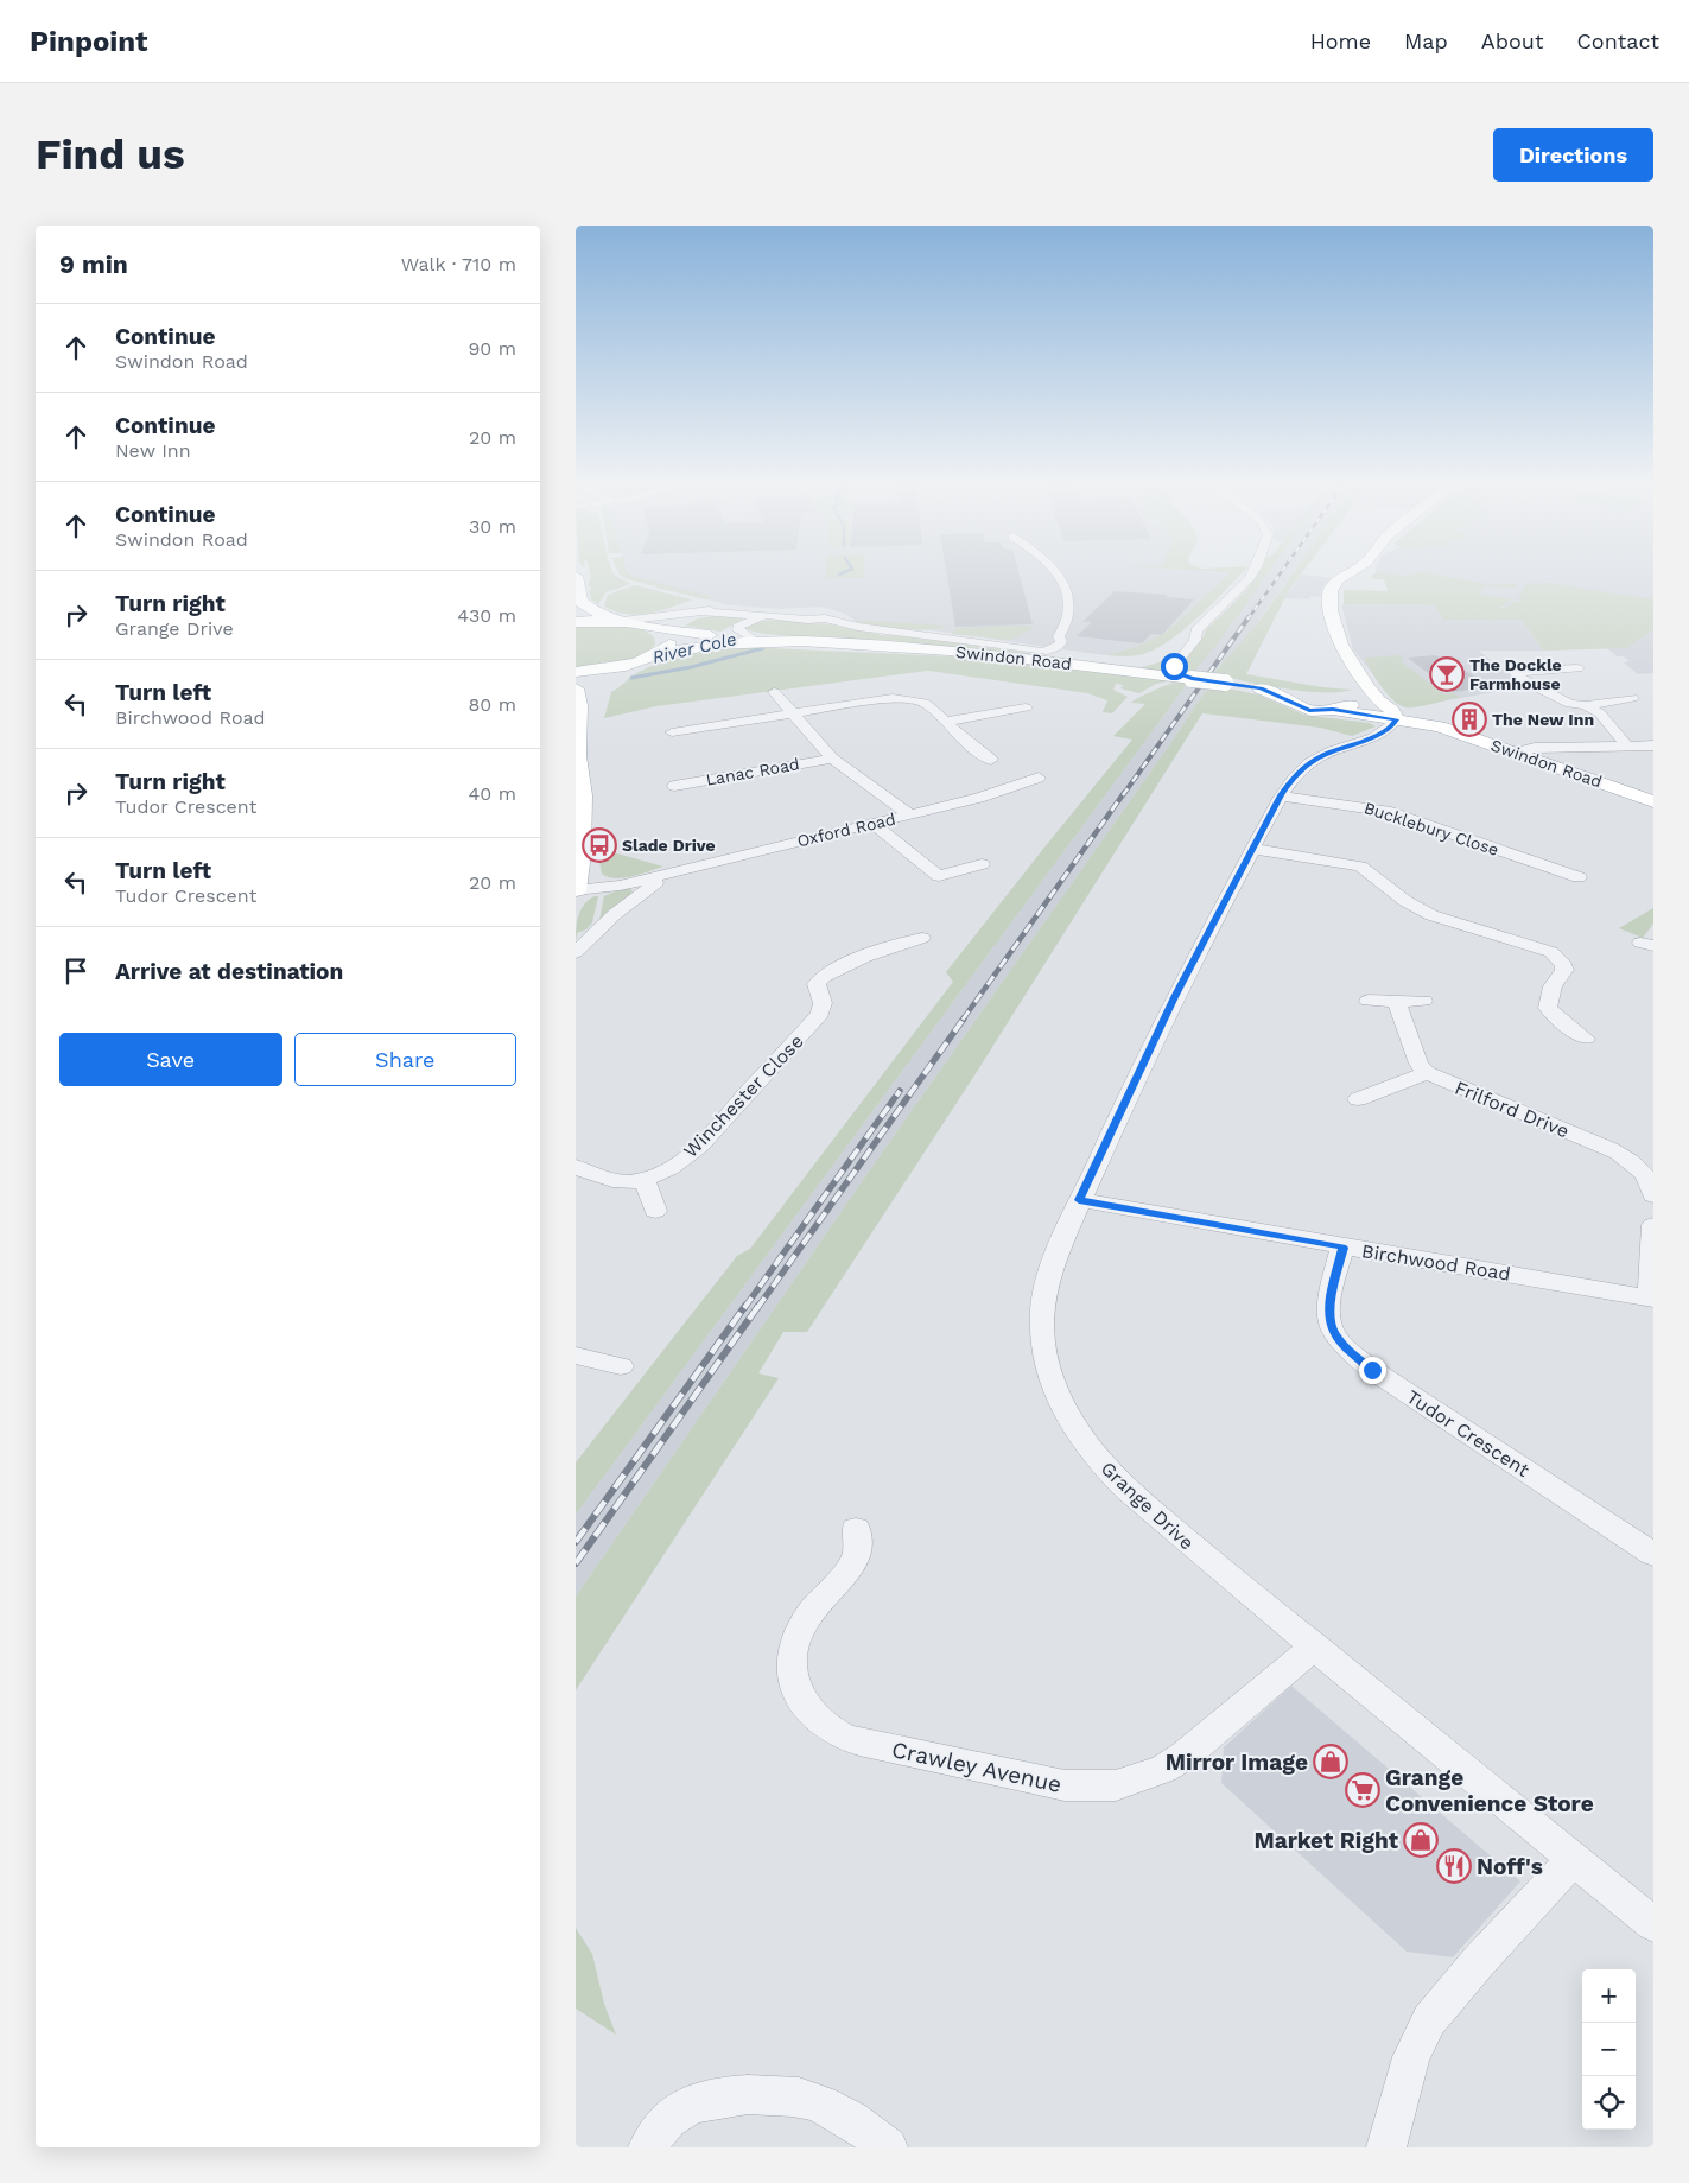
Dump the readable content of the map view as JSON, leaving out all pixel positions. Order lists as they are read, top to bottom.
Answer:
{
  "streets": {
    "main road": ["Swindon Road"],
    "street": [
      "Lanac Road",
      "Bucklebury Close",
      "Oxford Road",
      "Winchester Close",
      "Frilford Drive",
      "Birchwood Road",
      "Tudor Crescent",
      "Grange Drive",
      "Crawley Avenue"
    ]
  },
  "crossings": [
    ["Swindon Road", "Grange Drive"],
    ["Bucklebury Close", "Grange Drive"],
    ["Birchwood Road", "Tudor Crescent"],
    ["Birchwood Road", "Grange Drive"],
    ["Grange Drive", "Crawley Avenue"]
  ],
  "water": ["River Cole"],
  "places": {
    "bar": ["The Dockle Farmhouse"],
    "building": ["The New Inn"],
    "bus stop": ["Slade Drive"],
    "shop": ["Mirror Image", "Market Right"],
    "supermarket": ["Grange Convenience Store"],
    "restaurant": ["Noff's"]
  },
  "page": {
    "header": "Pinpoint",
    "nav": [
      "Home",
      "Map",
      "About",
      "Contact"
    ],
    "buttons": [
      "Directions",
      ["Save", "Share"]
    ],
    "title": "Find us",
    "heading": ["9 min", "Walk · 710 m"],
    "list": [
      ["Continue", "Swindon Road", "90 m"],
      ["Continue", "New Inn", "20 m"],
      ["Continue", "Swindon Road", "30 m"],
      ["Turn right", "Grange Drive", "430 m"],
      ["Turn left", "Birchwood Road", "80 m"],
      ["Turn right", "Tudor Crescent", "40 m"],
      ["Turn left", "Tudor Crescent", "20 m"],
      "Arrive at destination"
    ],
    "map_buttons": ["+", "−"]
  }
}
